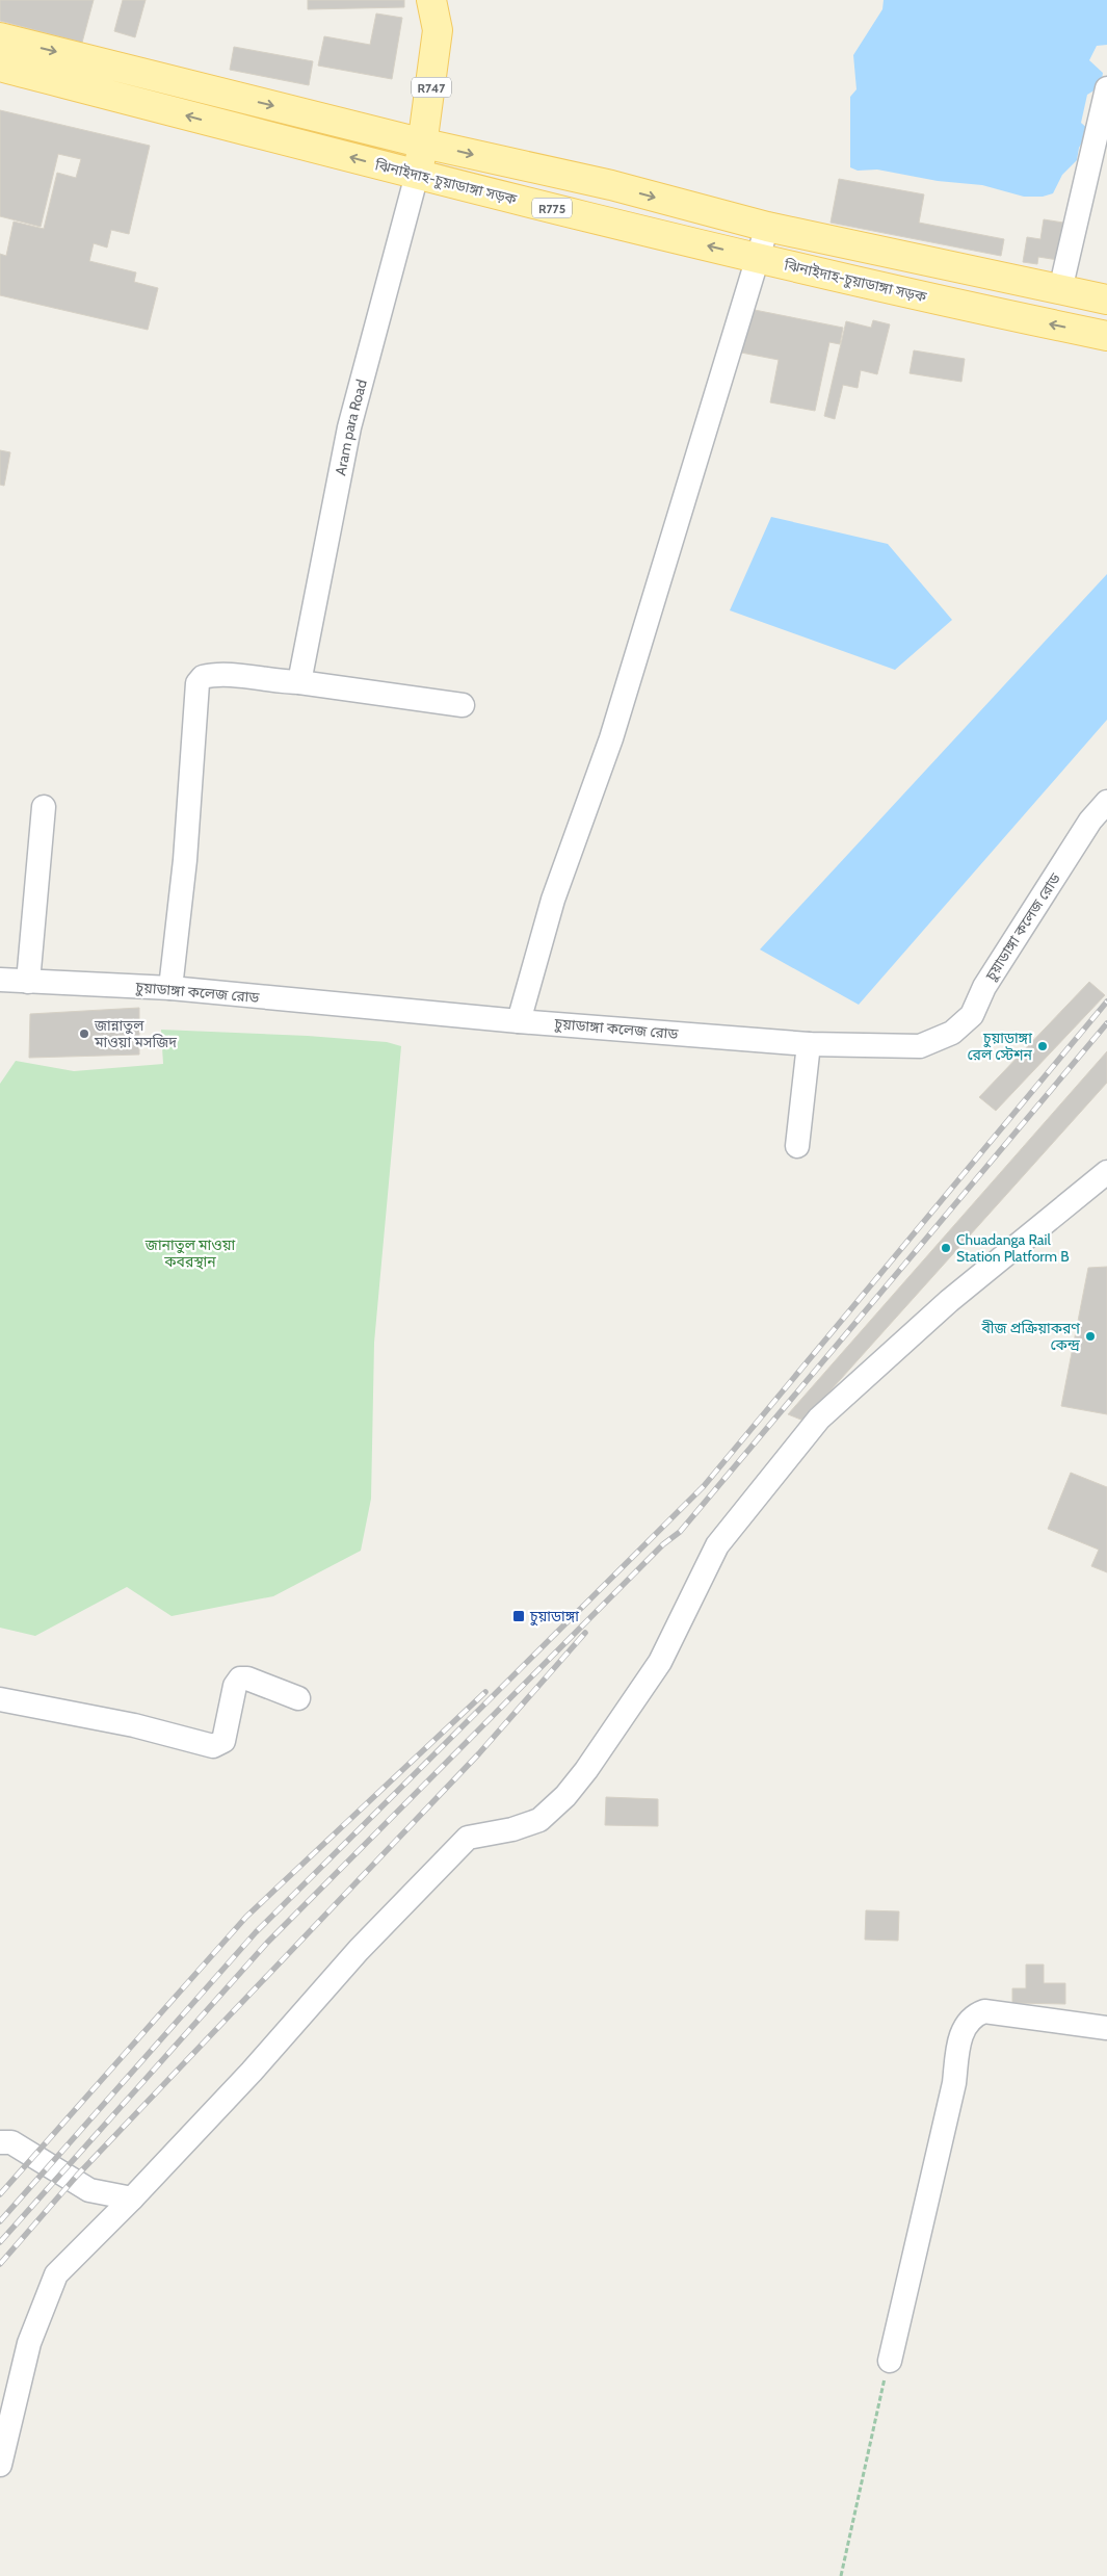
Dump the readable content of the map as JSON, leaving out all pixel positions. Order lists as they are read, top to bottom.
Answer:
{
  "streets": {
    "main road": ["R747", "ঝিনাইদাহ-চুয়াডাঙ্গা সড়ক", "R775"],
    "street": ["Aram para Road", "চুয়াডাঙ্গা কলেজ রোড"]
  },
  "crossings": [
    ["R747", "ঝিনাইদাহ-চুয়াডাঙ্গা সড়ক"],
    ["R747", "R775"],
    ["R747", "Aram para Road"],
    ["ঝিনাইদাহ-চুয়াডাঙ্গা সড়ক", "Aram para Road"]
  ],
  "parks": ["জানাতুল মাওয়া কবরস্থান"],
  "places": {
    "other": [
      "জান্নাতুল মাওয়া মসজিদ",
      "চুয়াডাঙ্গা রেল স্টেশন",
      "Chuadanga Rail Station Platform B",
      "বীজ প্রক্রিয়াকরণ কেন্দ্র"
    ],
    "transit": ["চুয়াডাঙ্গা"]
  }
}
